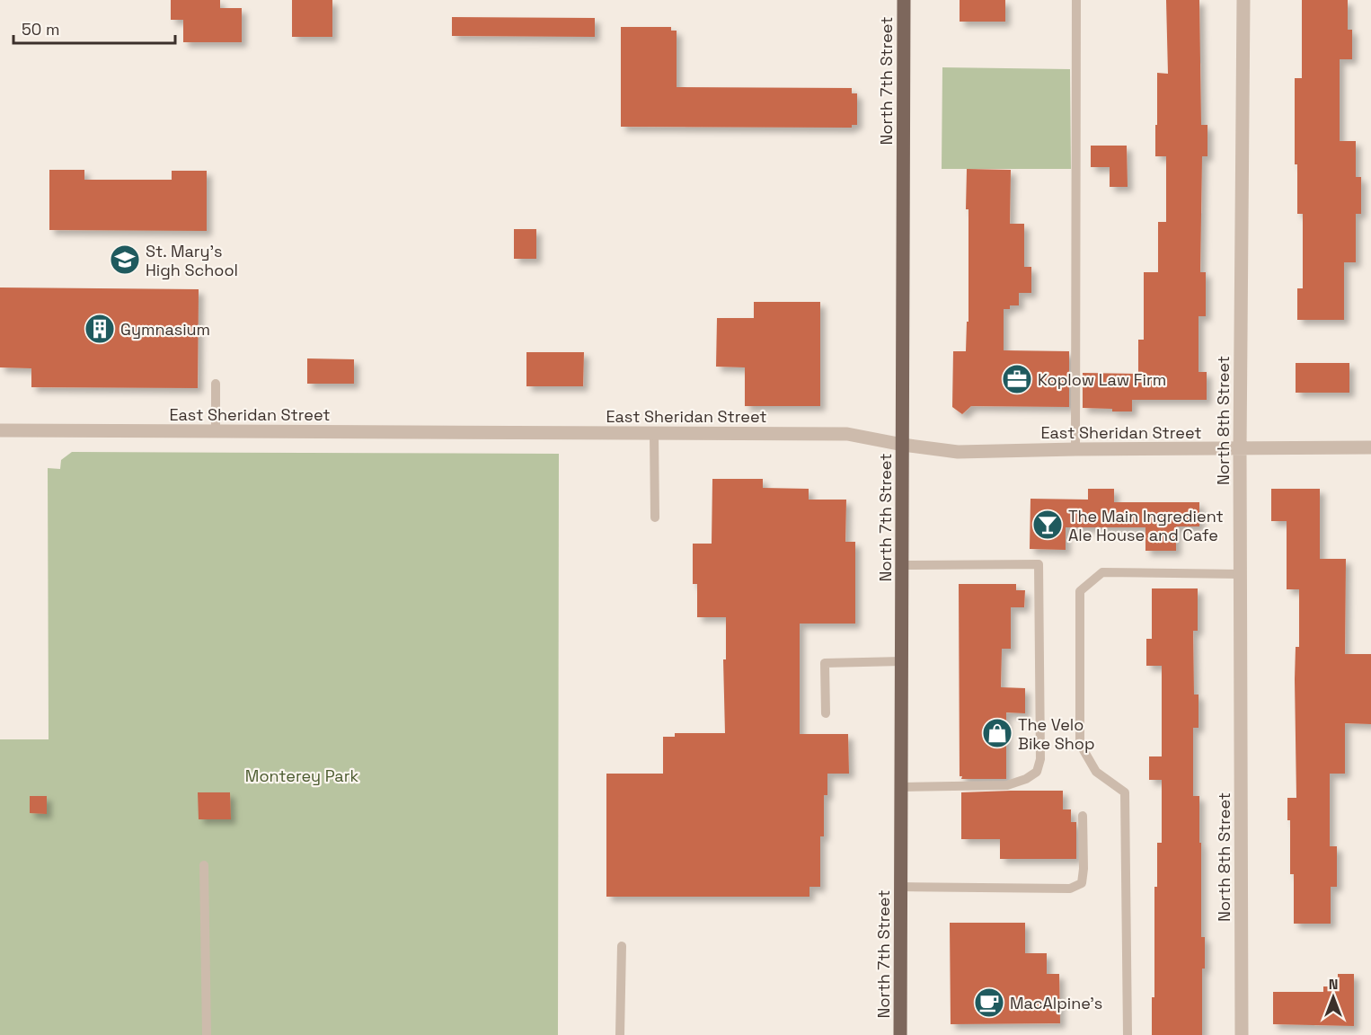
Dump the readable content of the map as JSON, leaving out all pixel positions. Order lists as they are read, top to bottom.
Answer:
{
  "streets": {
    "main road": ["North 7th Street"],
    "street": ["East Sheridan Street", "North 8th Street"]
  },
  "crossings": [
    ["North 7th Street", "East Sheridan Street"],
    ["East Sheridan Street", "North 8th Street"]
  ],
  "parks": ["Monterey Park"],
  "places": {
    "school or university": ["St. Mary's High School"],
    "building": ["Gymnasium"],
    "office": ["Koplow Law Firm"],
    "bar": ["The Main Ingredient Ale House and Cafe"],
    "shop": ["The Velo Bike Shop"],
    "cafe": ["MacAlpine's"]
  },
  "scale_bar": "50 m",
  "north": "top"
}
